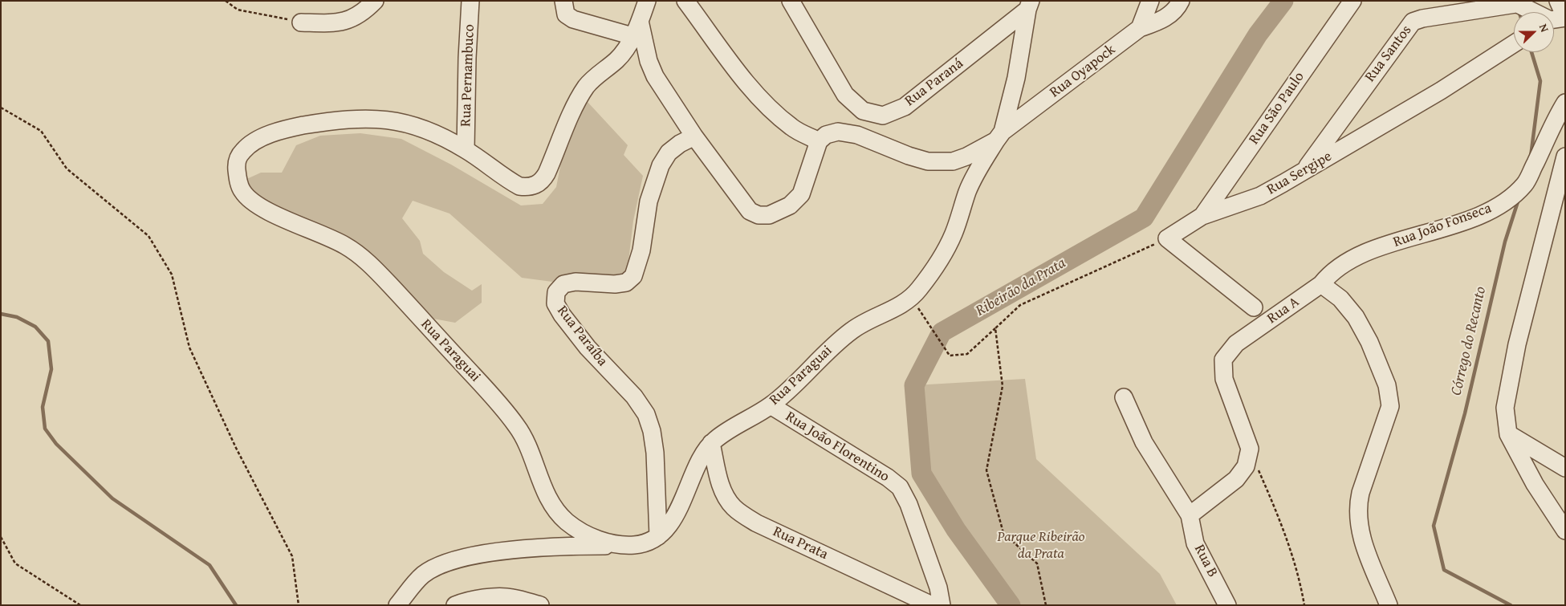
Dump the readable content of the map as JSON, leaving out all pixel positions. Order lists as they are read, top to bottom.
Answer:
{
  "streets": {
    "street": [
      "Rua Santos",
      "Rua Oyapock",
      "Rua Pernambuco",
      "Rua Paraná",
      "Rua São Paulo",
      "Rua Sergipe",
      "Rua João Fonseca",
      "Rua A",
      "Rua Paraíba",
      "Rua Paraguai",
      "Rua João Florentino",
      "Rua Prata",
      "Rua B"
    ]
  },
  "crossings": [
    ["Rua Santos", "Rua Sergipe"],
    ["Rua Oyapock", "Rua Paraguai"],
    ["Rua Pernambuco", "Rua Paraguai"],
    ["Rua São Paulo", "Rua Sergipe"],
    ["Rua João Fonseca", "Rua A"],
    ["Rua Paraíba", "Rua Paraguai"],
    ["Rua Paraguai", "Rua João Florentino"],
    ["Rua Paraguai", "Rua Prata"]
  ],
  "water": ["Ribeirão da Prata", "Córrego do Recanto"],
  "parks": ["Parque Ribeirão da Prata"],
  "north": "right"
}
